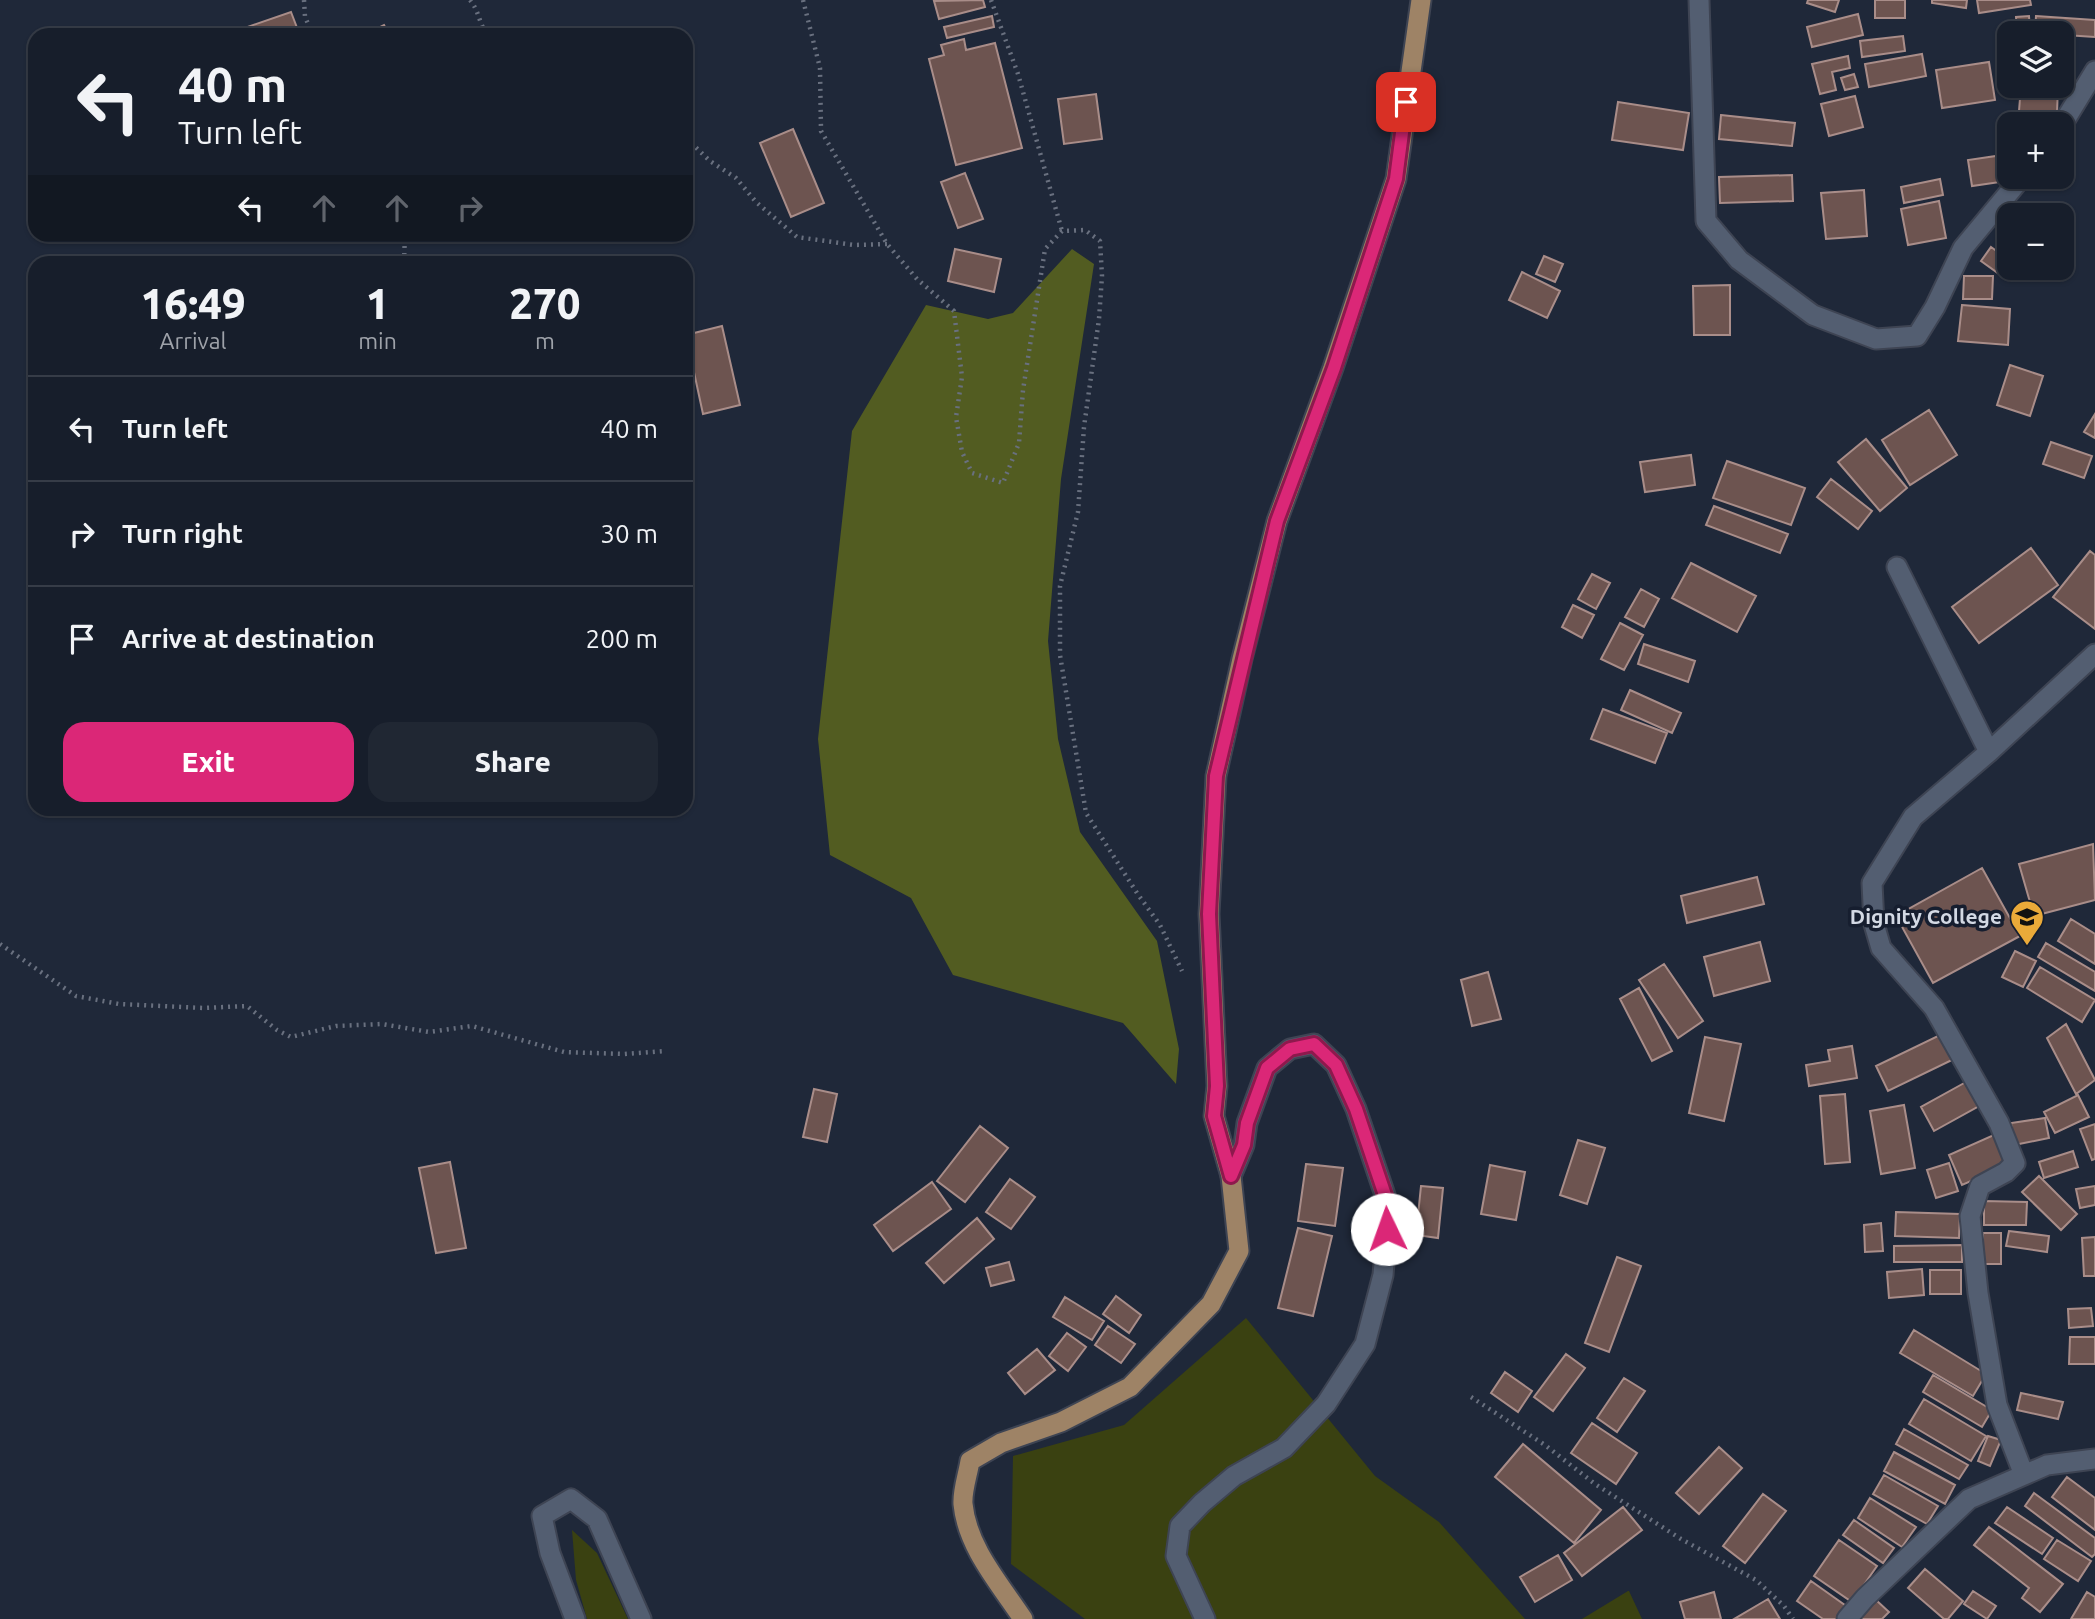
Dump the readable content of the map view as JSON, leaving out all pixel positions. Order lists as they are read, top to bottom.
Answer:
{
  "places": {
    "school or university": ["Dignity College"]
  },
  "page": {
    "map_buttons": ["+", "−"],
    "turn": ["40 m", "Turn left"],
    "eta": [
      "16:49",
      "Arrival",
      "1",
      "min",
      "270",
      "m"
    ],
    "list": [
      {
        "name": "Turn left",
        "value": "40 m"
      },
      {
        "name": "Turn right",
        "value": "30 m"
      },
      {
        "name": "Arrive at destination",
        "value": "200 m"
      }
    ],
    "buttons": ["Exit", "Share"]
  }
}
